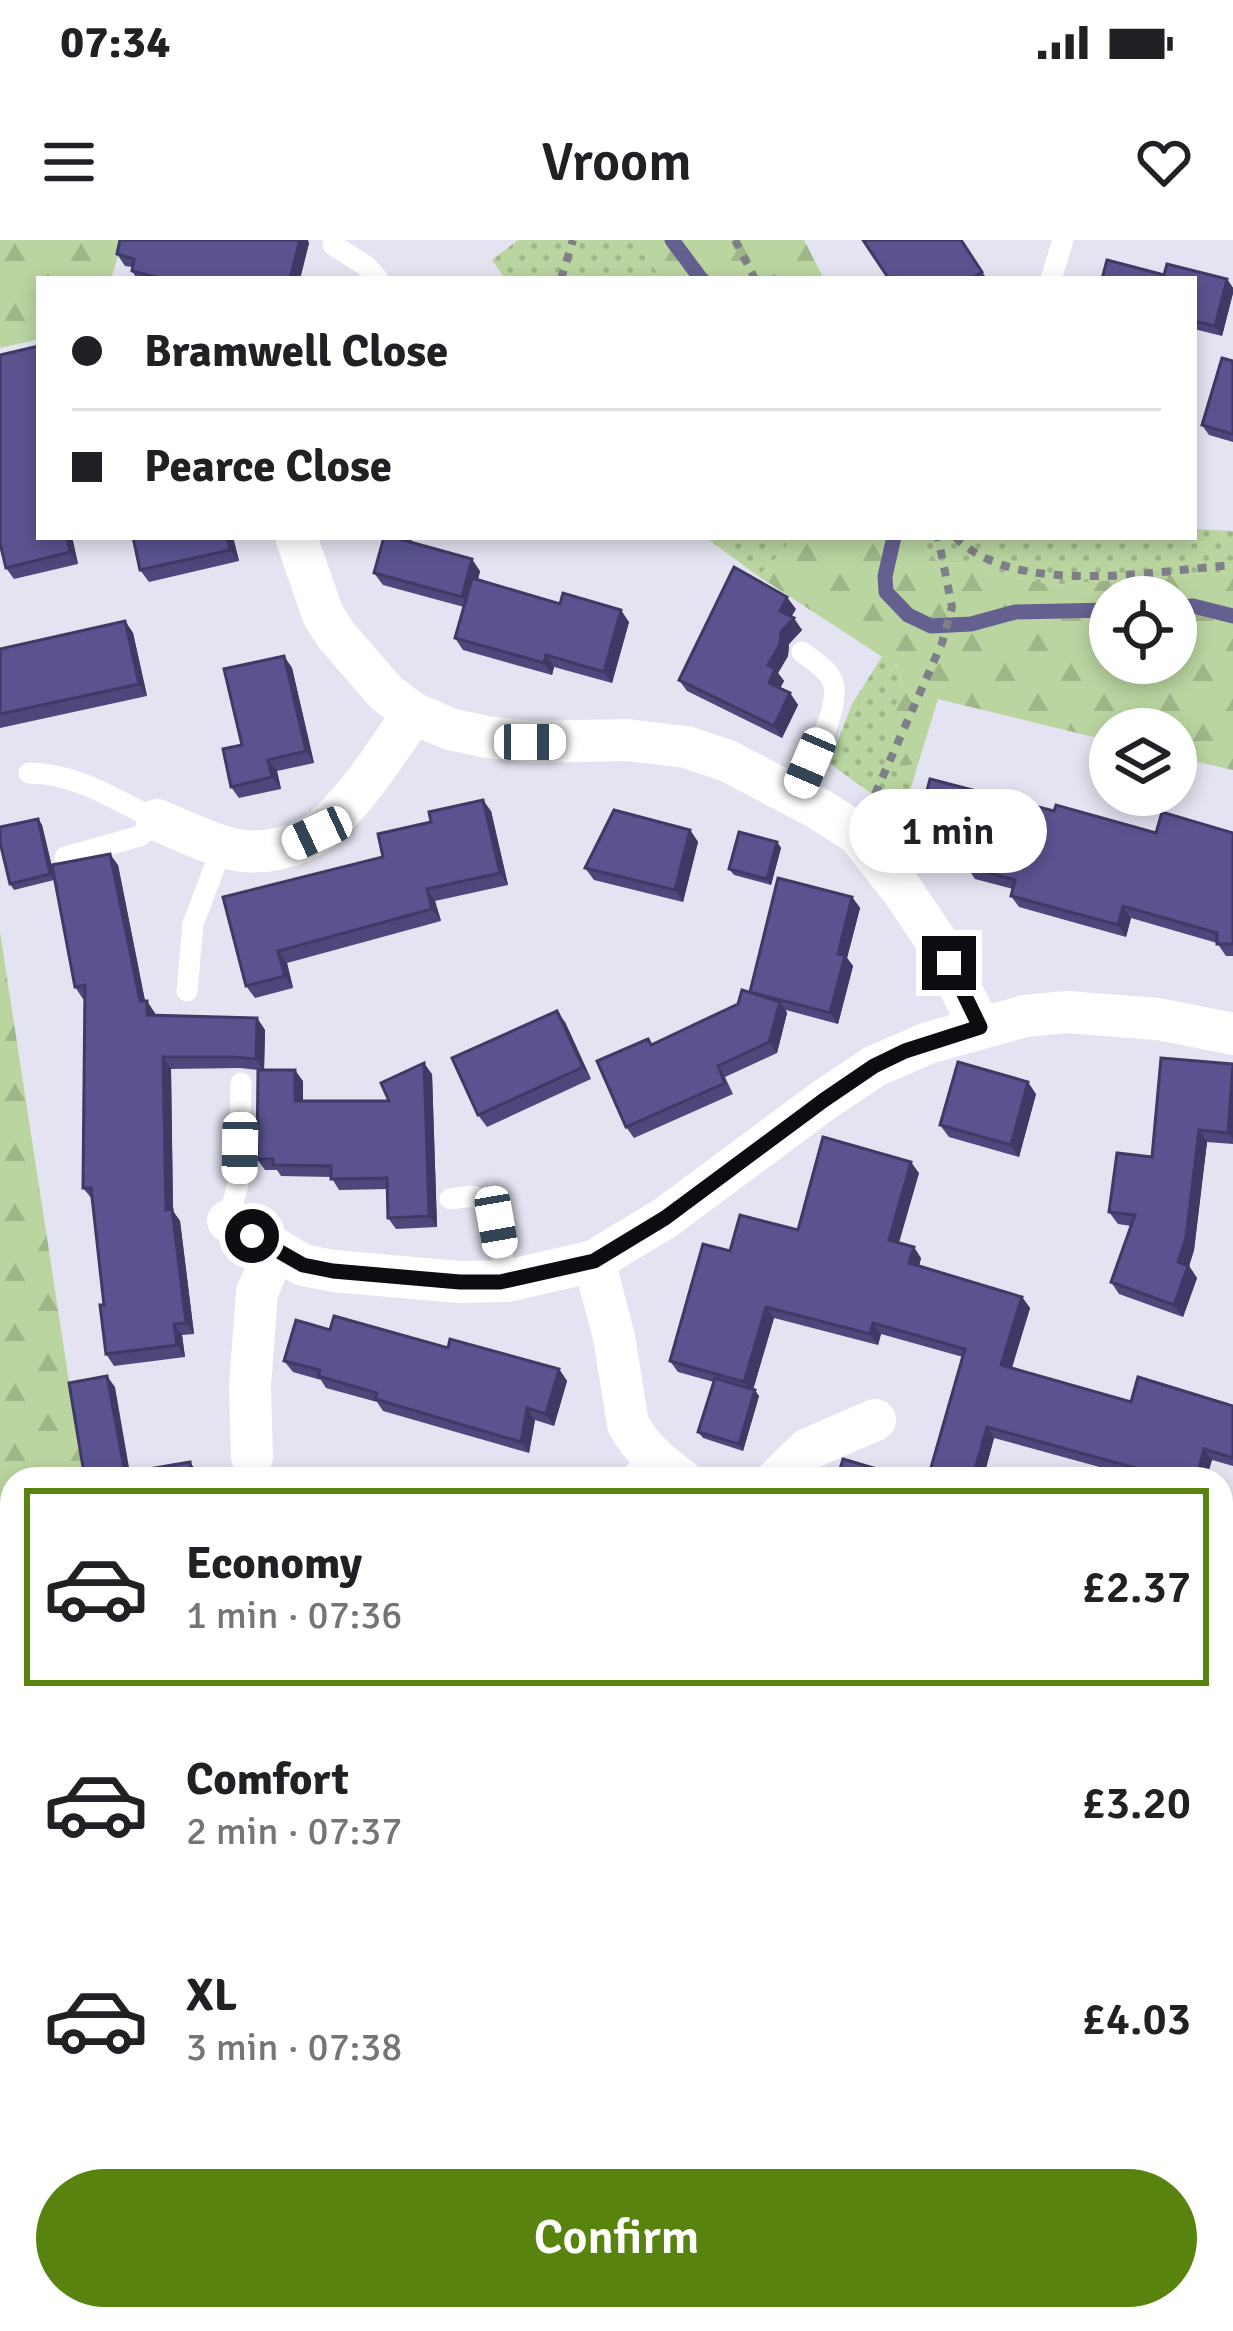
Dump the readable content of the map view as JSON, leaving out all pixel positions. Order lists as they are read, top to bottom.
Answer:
{
  "page": {
    "status": "07:34",
    "header": "Vroom",
    "banner": ["Bramwell Close", "Pearce Close"],
    "bubble": "1 min",
    "list": [
      {
        "name": "Economy",
        "note": "1 min · 07:36",
        "value": "£2.37"
      },
      {
        "name": "Comfort",
        "note": "2 min · 07:37",
        "value": "£3.20"
      },
      {
        "name": "XL",
        "note": "3 min · 07:38",
        "value": "£4.03"
      }
    ],
    "buttons": "Confirm"
  }
}
